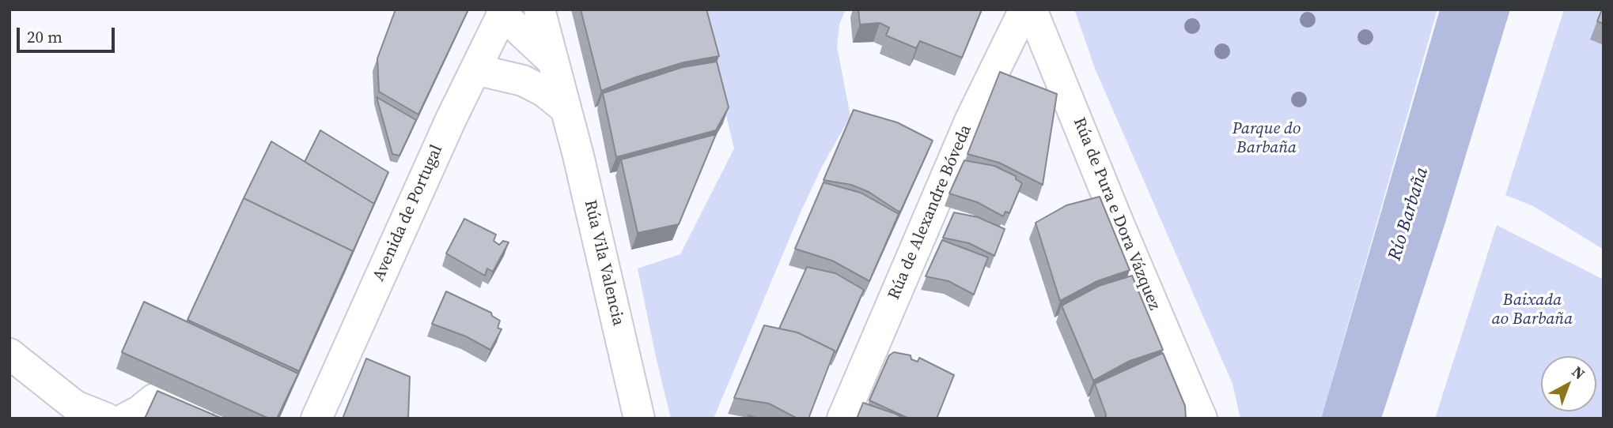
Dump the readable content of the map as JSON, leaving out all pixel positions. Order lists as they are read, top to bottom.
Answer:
{
  "streets": {
    "street": [
      "Rúa de Alexandre Bóveda",
      "Avenida de Portugal",
      "Rúa de Pura e Dora Vázquez",
      "Rúa Vila Valencia"
    ]
  },
  "water": ["Río Barbaña"],
  "parks": ["Parque do Barbaña", "Baixada ao Barbaña"],
  "scale_bar": "20 m",
  "north": "top right"
}
